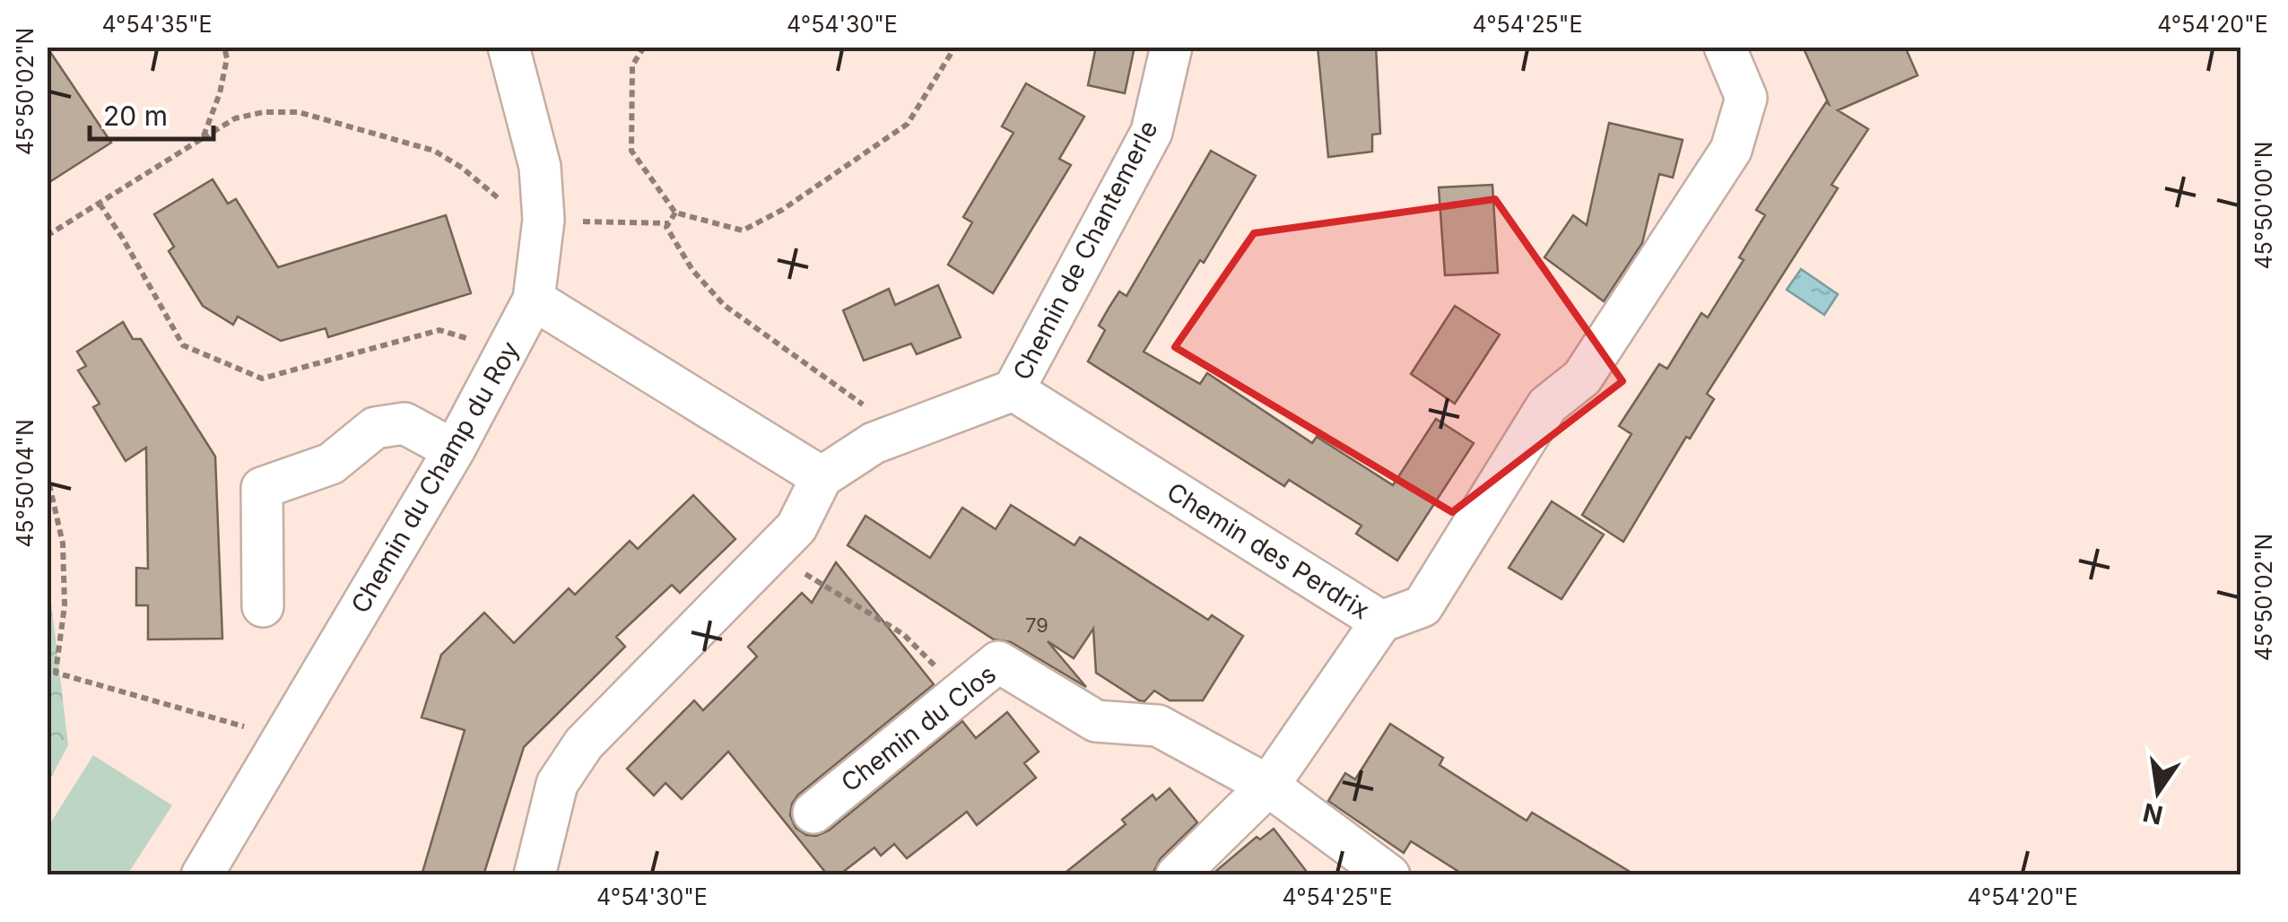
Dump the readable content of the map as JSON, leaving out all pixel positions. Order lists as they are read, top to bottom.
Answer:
{
  "streets": {
    "street": [
      "Chemin de Chantemerle",
      "Chemin du Champ du Roy",
      "Chemin des Perdrix",
      "Chemin du Clos"
    ]
  },
  "crossings": [
    ["Chemin de Chantemerle", "Chemin des Perdrix"]
  ],
  "house_numbers": ["79"],
  "scale_bar": "20 m",
  "north": "bottom",
  "coordinates": [
    "4°54'35\"E",
    "4°54'30\"E",
    "4°54'25\"E",
    "4°54'20\"E",
    "45°50'02\"N",
    "45°50'00\"N",
    "45°50'04\"N"
  ]
}
